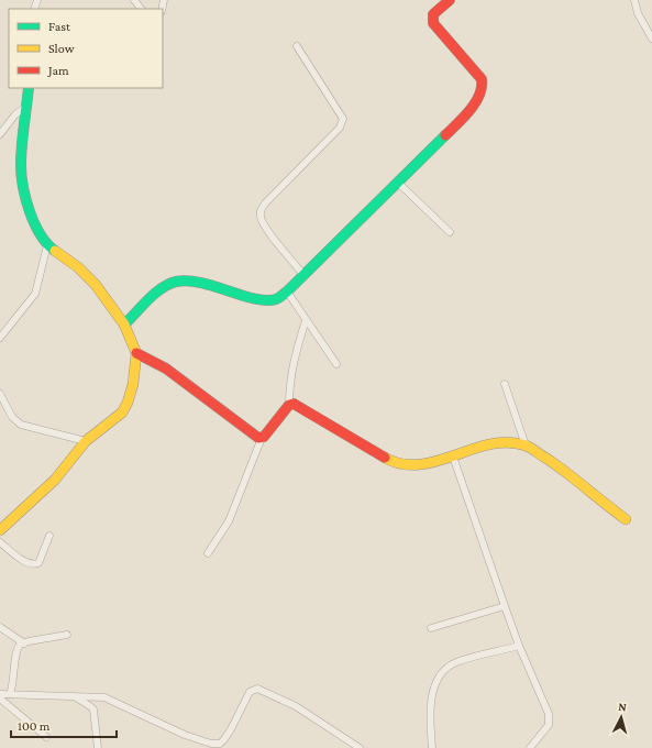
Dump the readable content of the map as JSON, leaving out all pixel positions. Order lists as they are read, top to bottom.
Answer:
{
  "legend": ["Fast", "Slow", "Jam"],
  "scale_bar": "100 m",
  "north": "top"
}
